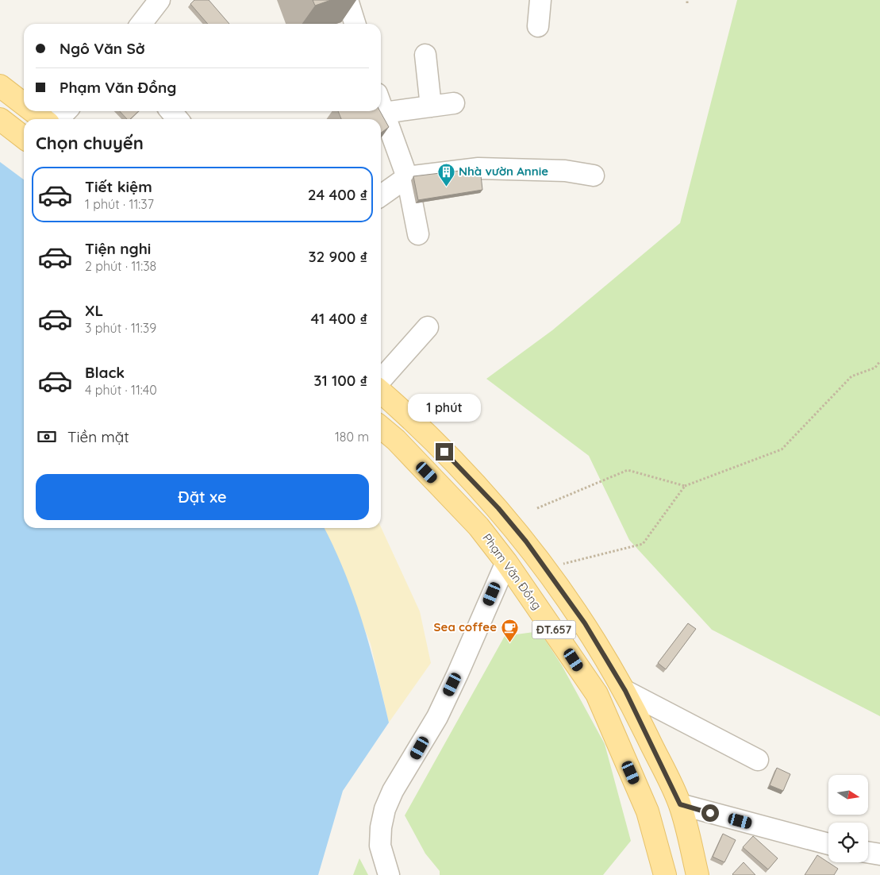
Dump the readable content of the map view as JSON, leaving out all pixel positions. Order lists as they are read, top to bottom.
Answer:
{
  "streets": {
    "main road": ["Phạm Văn Đồng", "ĐT.657"]
  },
  "places": {
    "building": ["Nhà vườn Annie"],
    "cafe": ["Sea coffee"]
  },
  "north": "right",
  "page": {
    "banner": ["Ngô Văn Sở", "Phạm Văn Đồng"],
    "heading": "Chọn chuyến",
    "list": [
      {
        "name": "Tiết kiệm",
        "note": "1 phút · 11:37",
        "value": "24 400 ₫"
      },
      {
        "name": "Tiện nghi",
        "note": "2 phút · 11:38",
        "value": "32 900 ₫"
      },
      {
        "name": "XL",
        "note": "3 phút · 11:39",
        "value": "41 400 ₫"
      },
      {
        "name": "Black",
        "note": "4 phút · 11:40",
        "value": "31 100 ₫"
      }
    ],
    "bubble": "1 phút",
    "pay": ["Tiền mặt", "180 m"],
    "buttons": "Đặt xe"
  }
}
